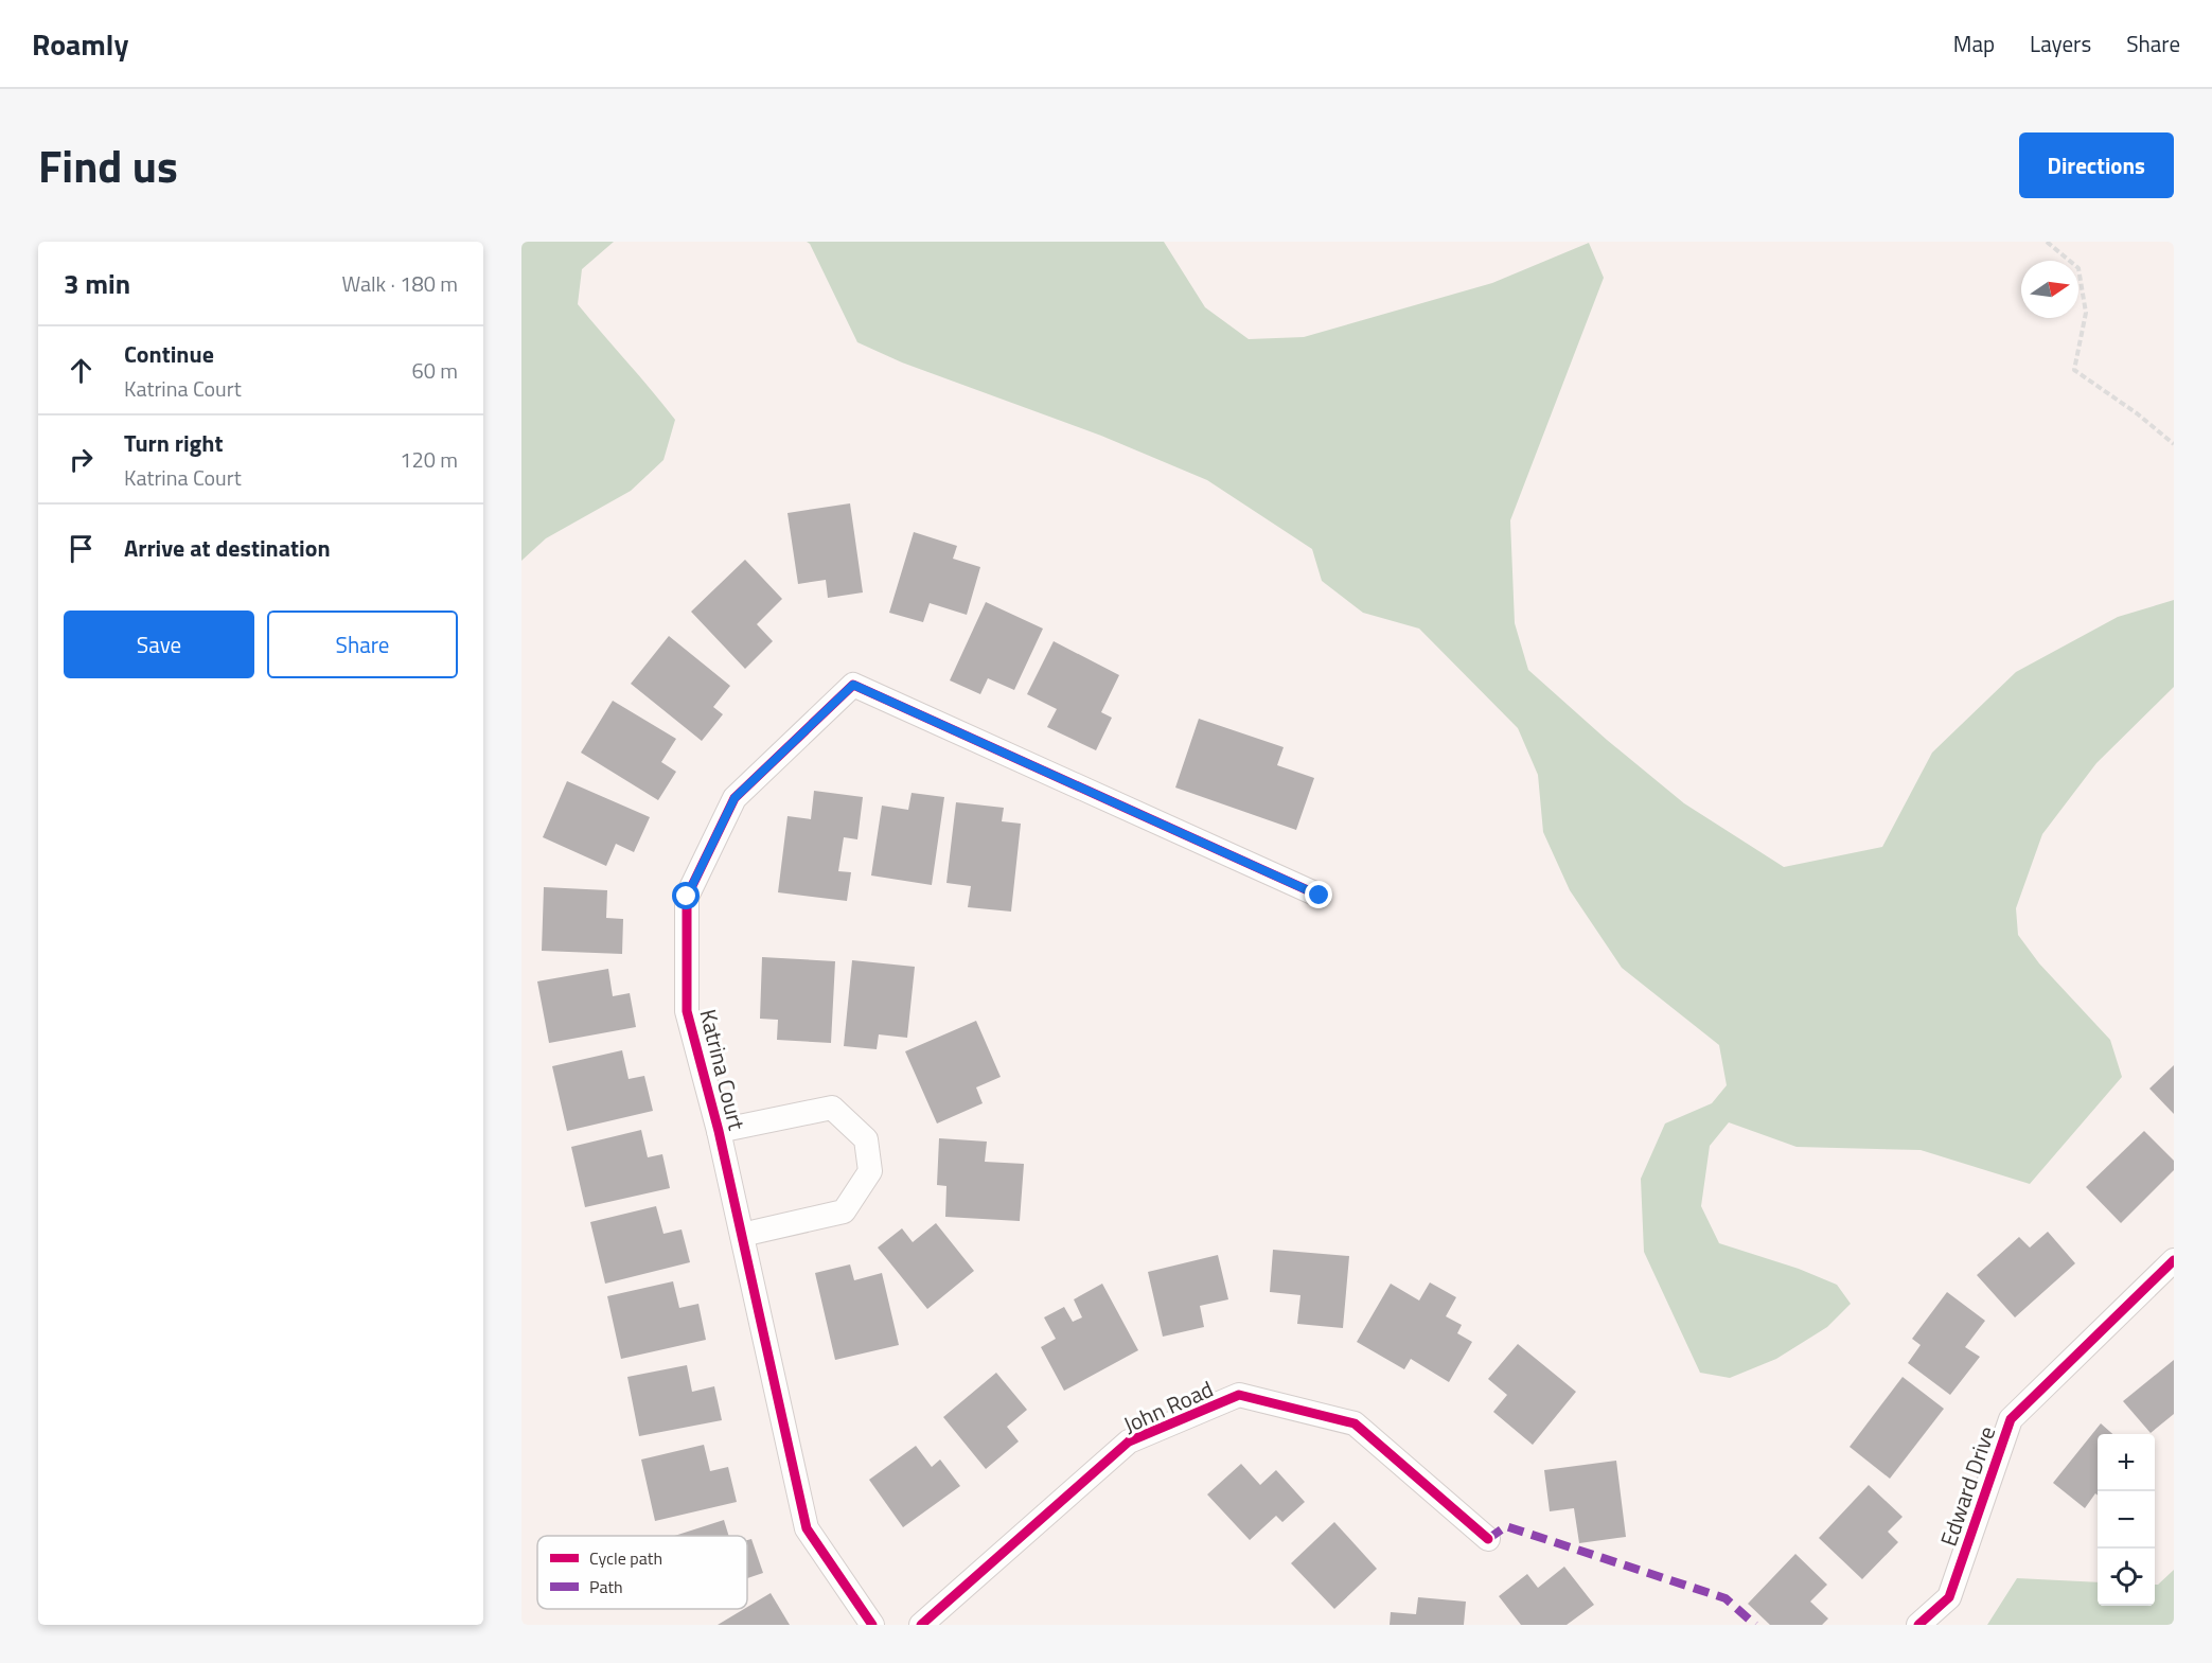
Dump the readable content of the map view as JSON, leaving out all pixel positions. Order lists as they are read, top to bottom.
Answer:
{
  "streets": {
    "street": ["Katrina Court", "John Road", "Edward Drive"]
  },
  "legend": ["Cycle path", "Path"],
  "north": "right",
  "page": {
    "header": "Roamly",
    "nav": ["Map", "Layers", "Share"],
    "title": "Find us",
    "buttons": [
      "Directions",
      ["Save", "Share"]
    ],
    "heading": ["3 min", "Walk · 180 m"],
    "list": [
      ["Continue", "Katrina Court", "60 m"],
      ["Turn right", "Katrina Court", "120 m"],
      "Arrive at destination"
    ],
    "map_buttons": ["+", "−"]
  }
}
